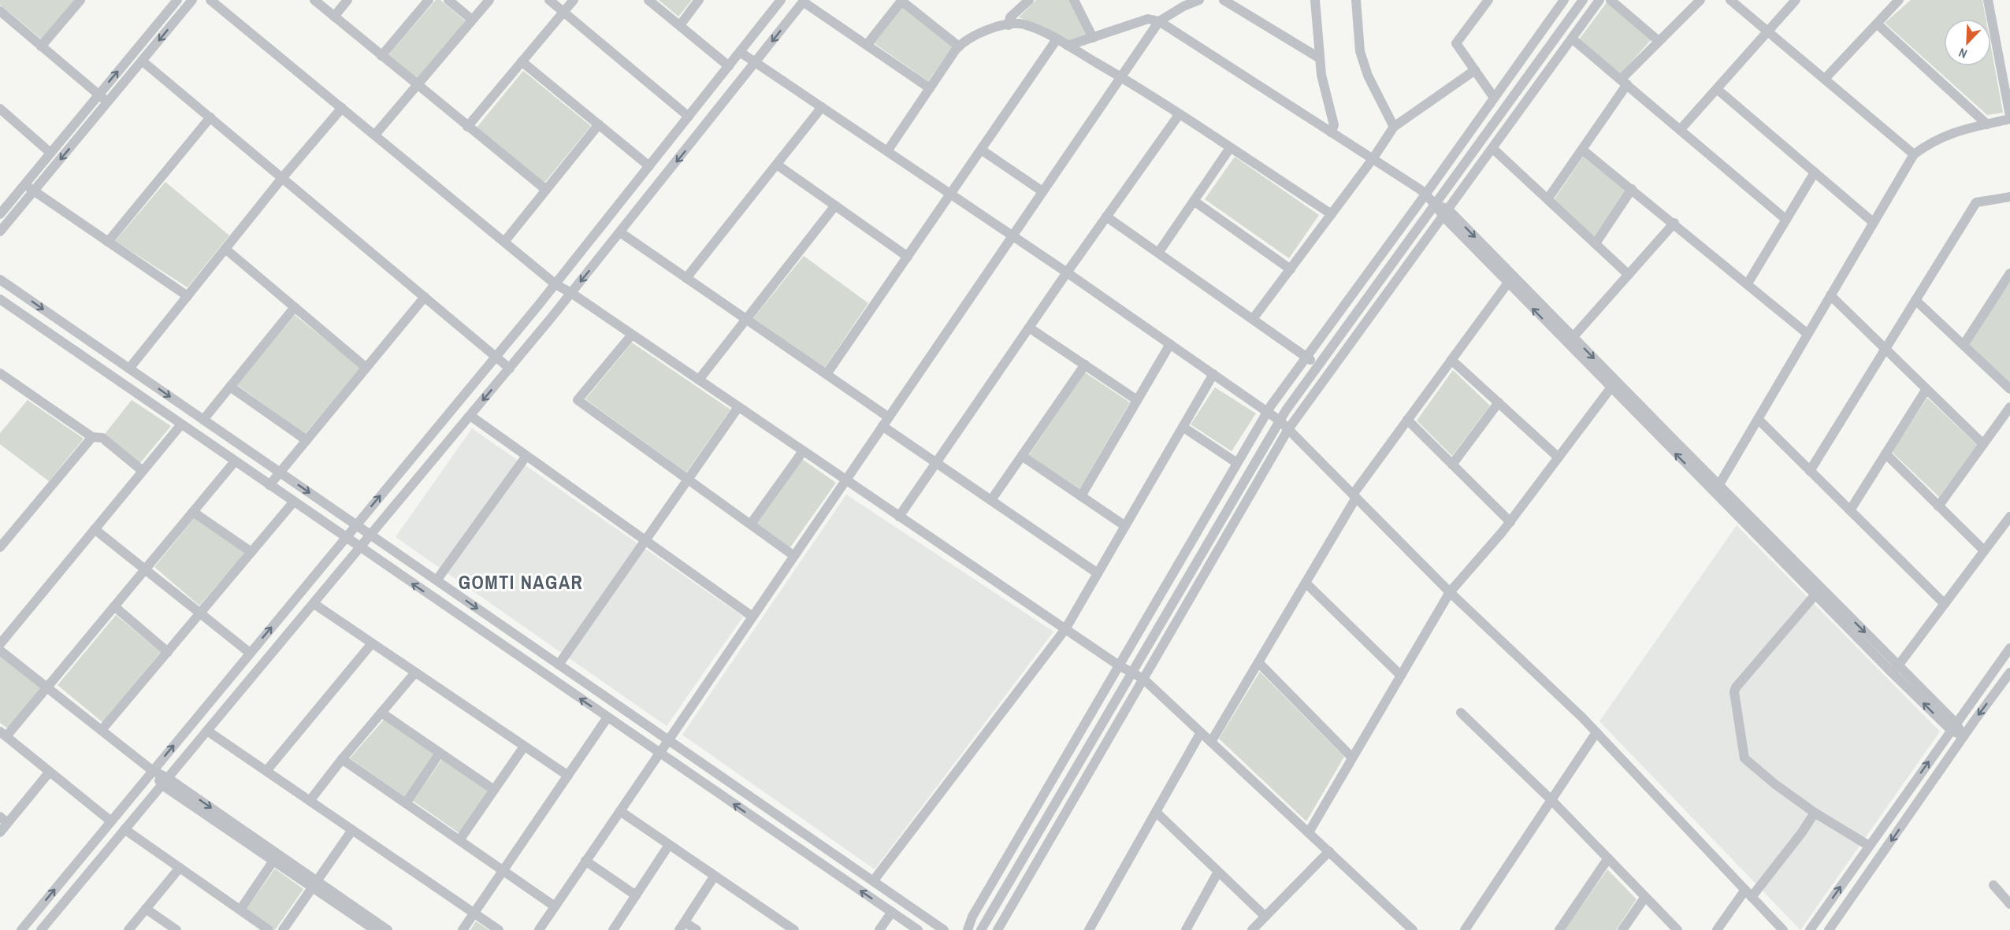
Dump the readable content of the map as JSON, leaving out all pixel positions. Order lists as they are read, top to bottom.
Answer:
{
  "districts": ["GOMTI NAGAR"],
  "north": "bottom left"
}
